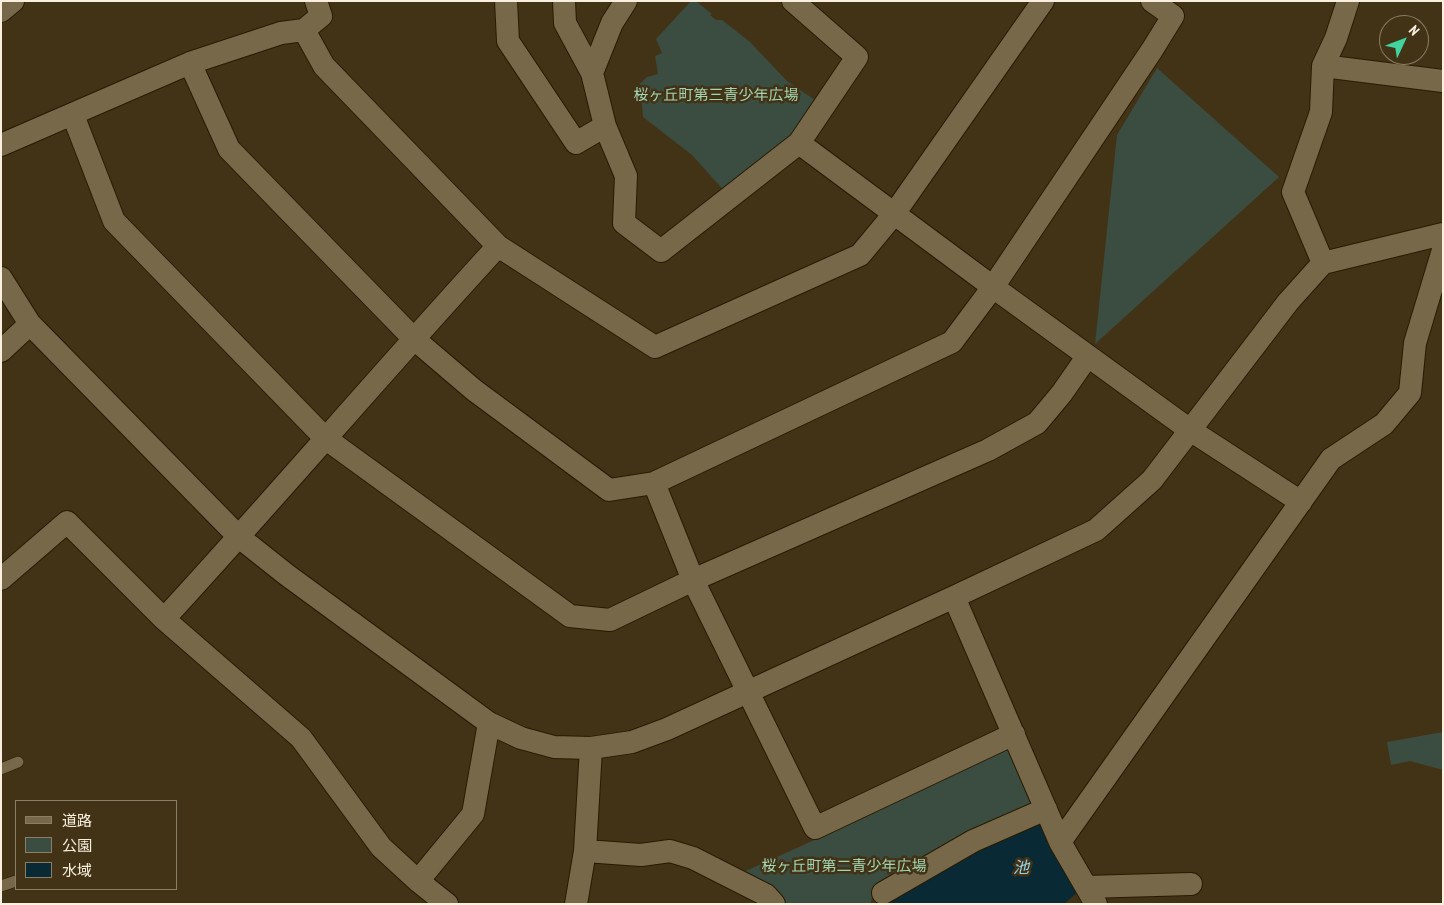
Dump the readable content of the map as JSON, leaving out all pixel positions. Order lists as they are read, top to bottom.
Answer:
{
  "water": ["池"],
  "parks": ["桜ヶ丘町第三青少年広場", "桜ヶ丘町第二青少年広場"],
  "legend": ["道路", "公園", "水域"],
  "north": "top right"
}
